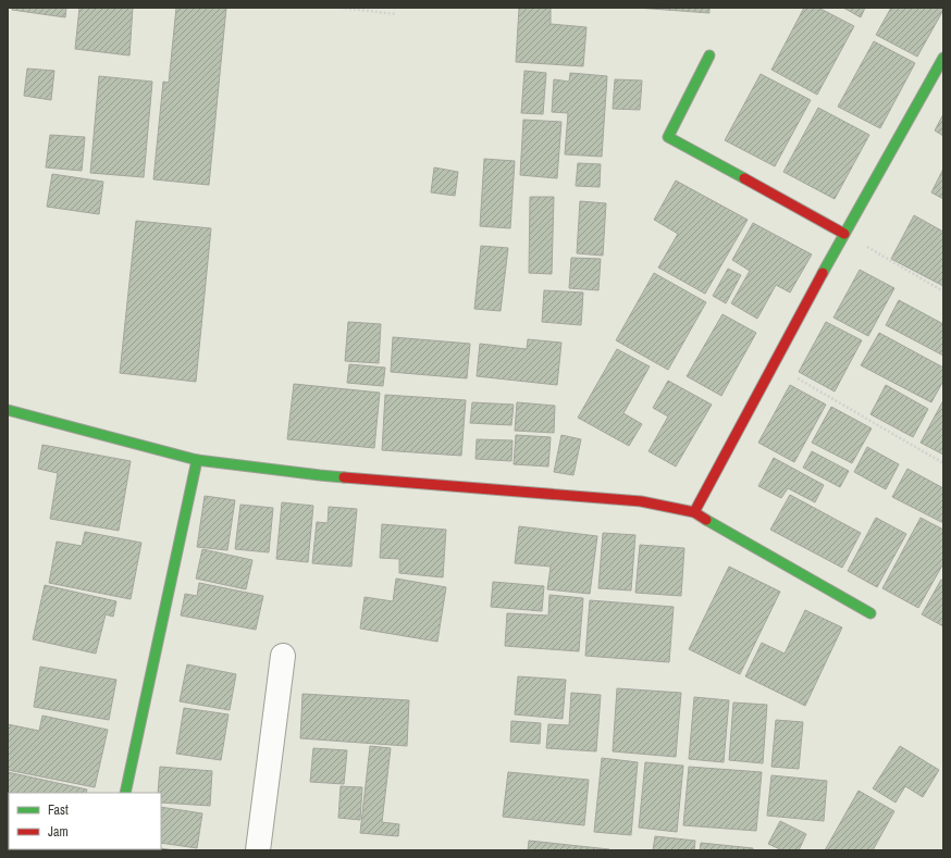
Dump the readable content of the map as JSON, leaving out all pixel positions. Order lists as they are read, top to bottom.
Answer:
{
  "legend": ["Fast", "Jam"]
}
